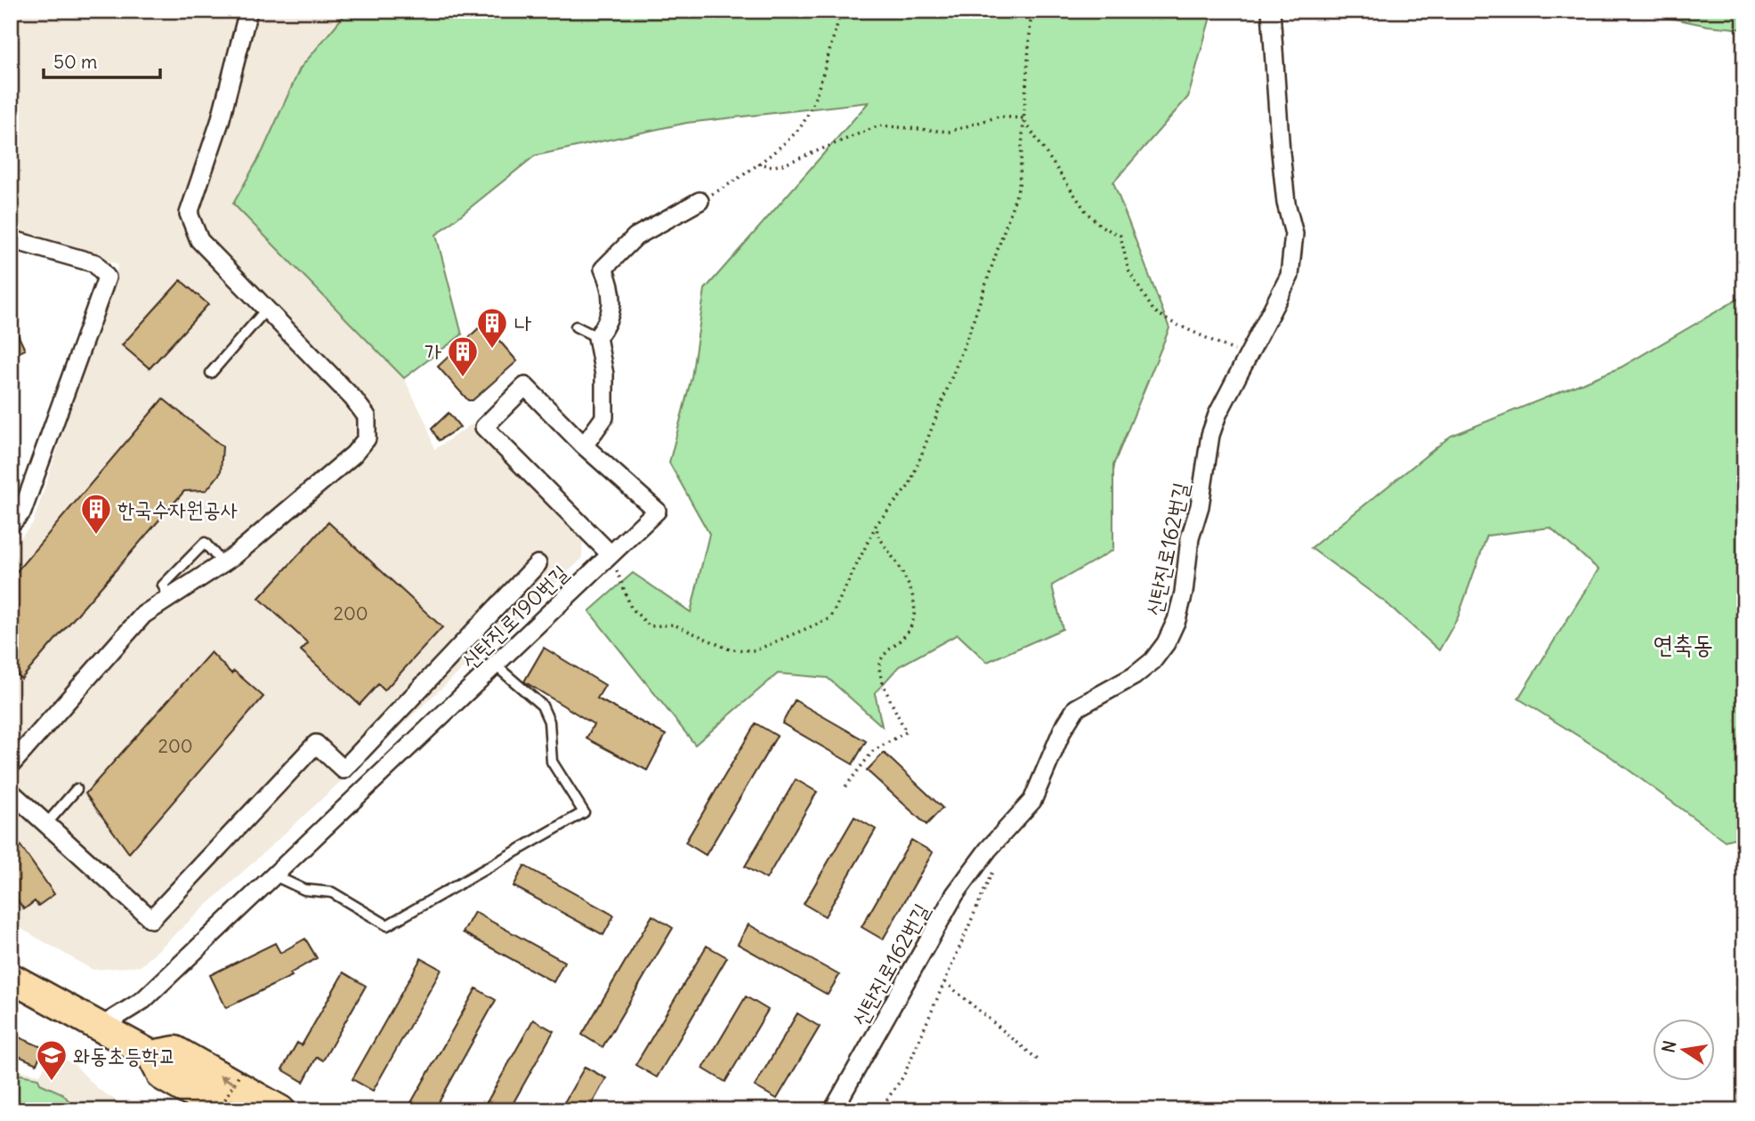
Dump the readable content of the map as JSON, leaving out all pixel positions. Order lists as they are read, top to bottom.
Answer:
{
  "streets": {
    "street": ["신탄진로162번길", "신탄진로190번길"]
  },
  "districts": ["연축동"],
  "places": {
    "building": ["나", "가", "한국수자원공사"],
    "school or university": ["와동초등학교"]
  },
  "house_numbers": ["200", "200"],
  "scale_bar": "50 m",
  "north": "left"
}
